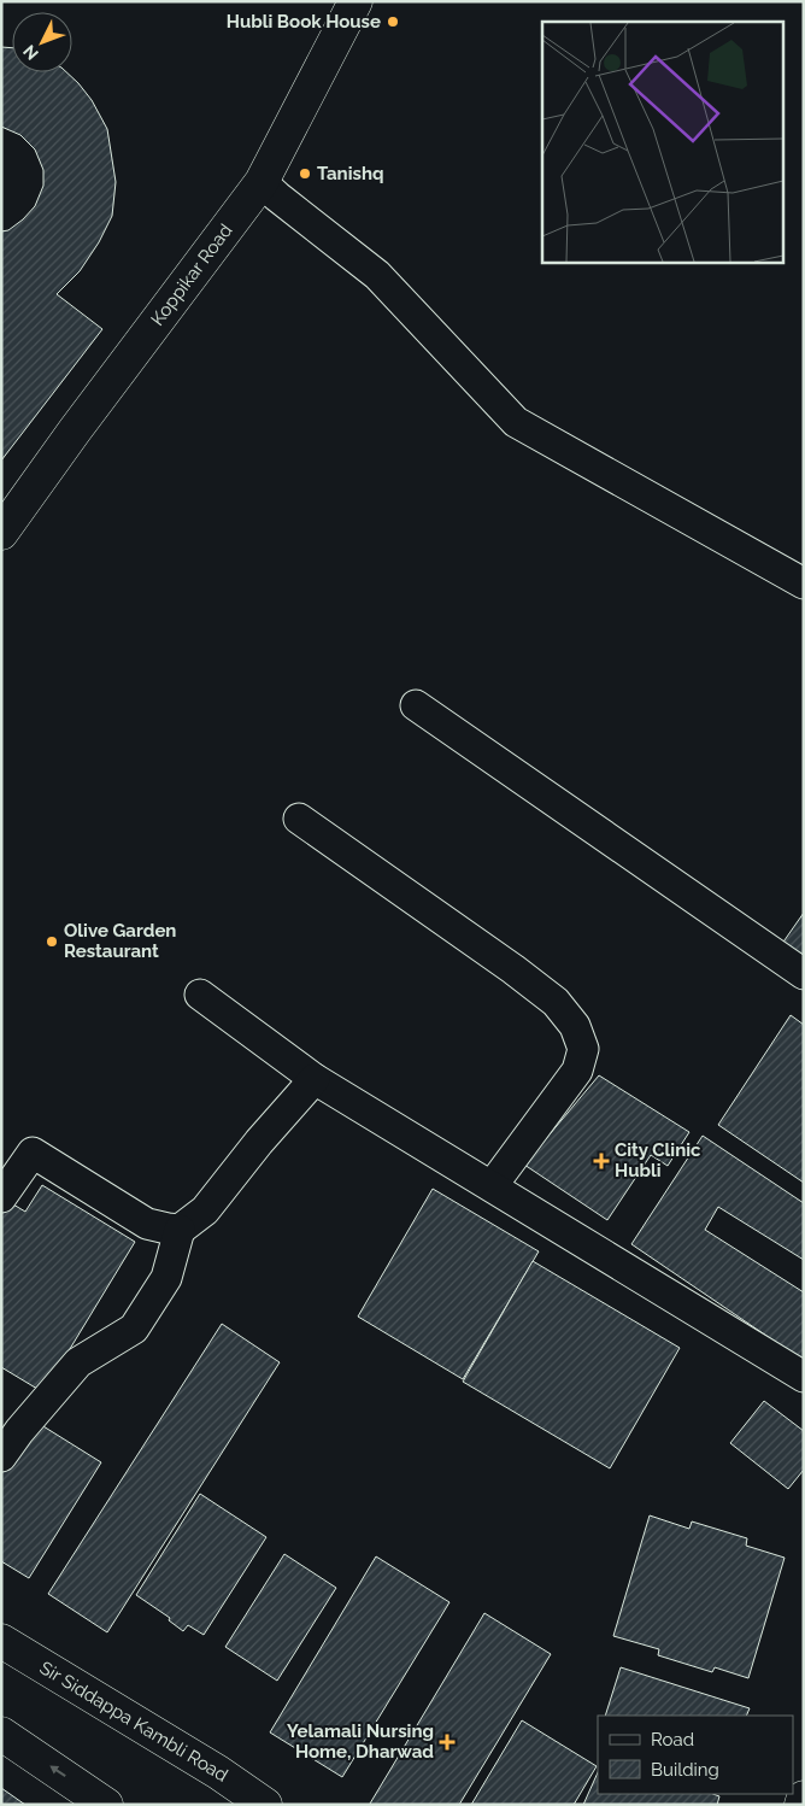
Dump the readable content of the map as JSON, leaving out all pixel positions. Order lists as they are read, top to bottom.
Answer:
{
  "streets": {
    "main road": ["Koppikar Road", "Sir Siddappa Kambli Road"]
  },
  "places": {
    "other": ["Hubli Book House", "Tanishq", "Olive Garden Restaurant"],
    "health": ["City Clinic Hubli", "Yelamali Nursing Home, Dharwad"]
  },
  "legend": ["Road", "Building"],
  "north": "bottom left"
}
